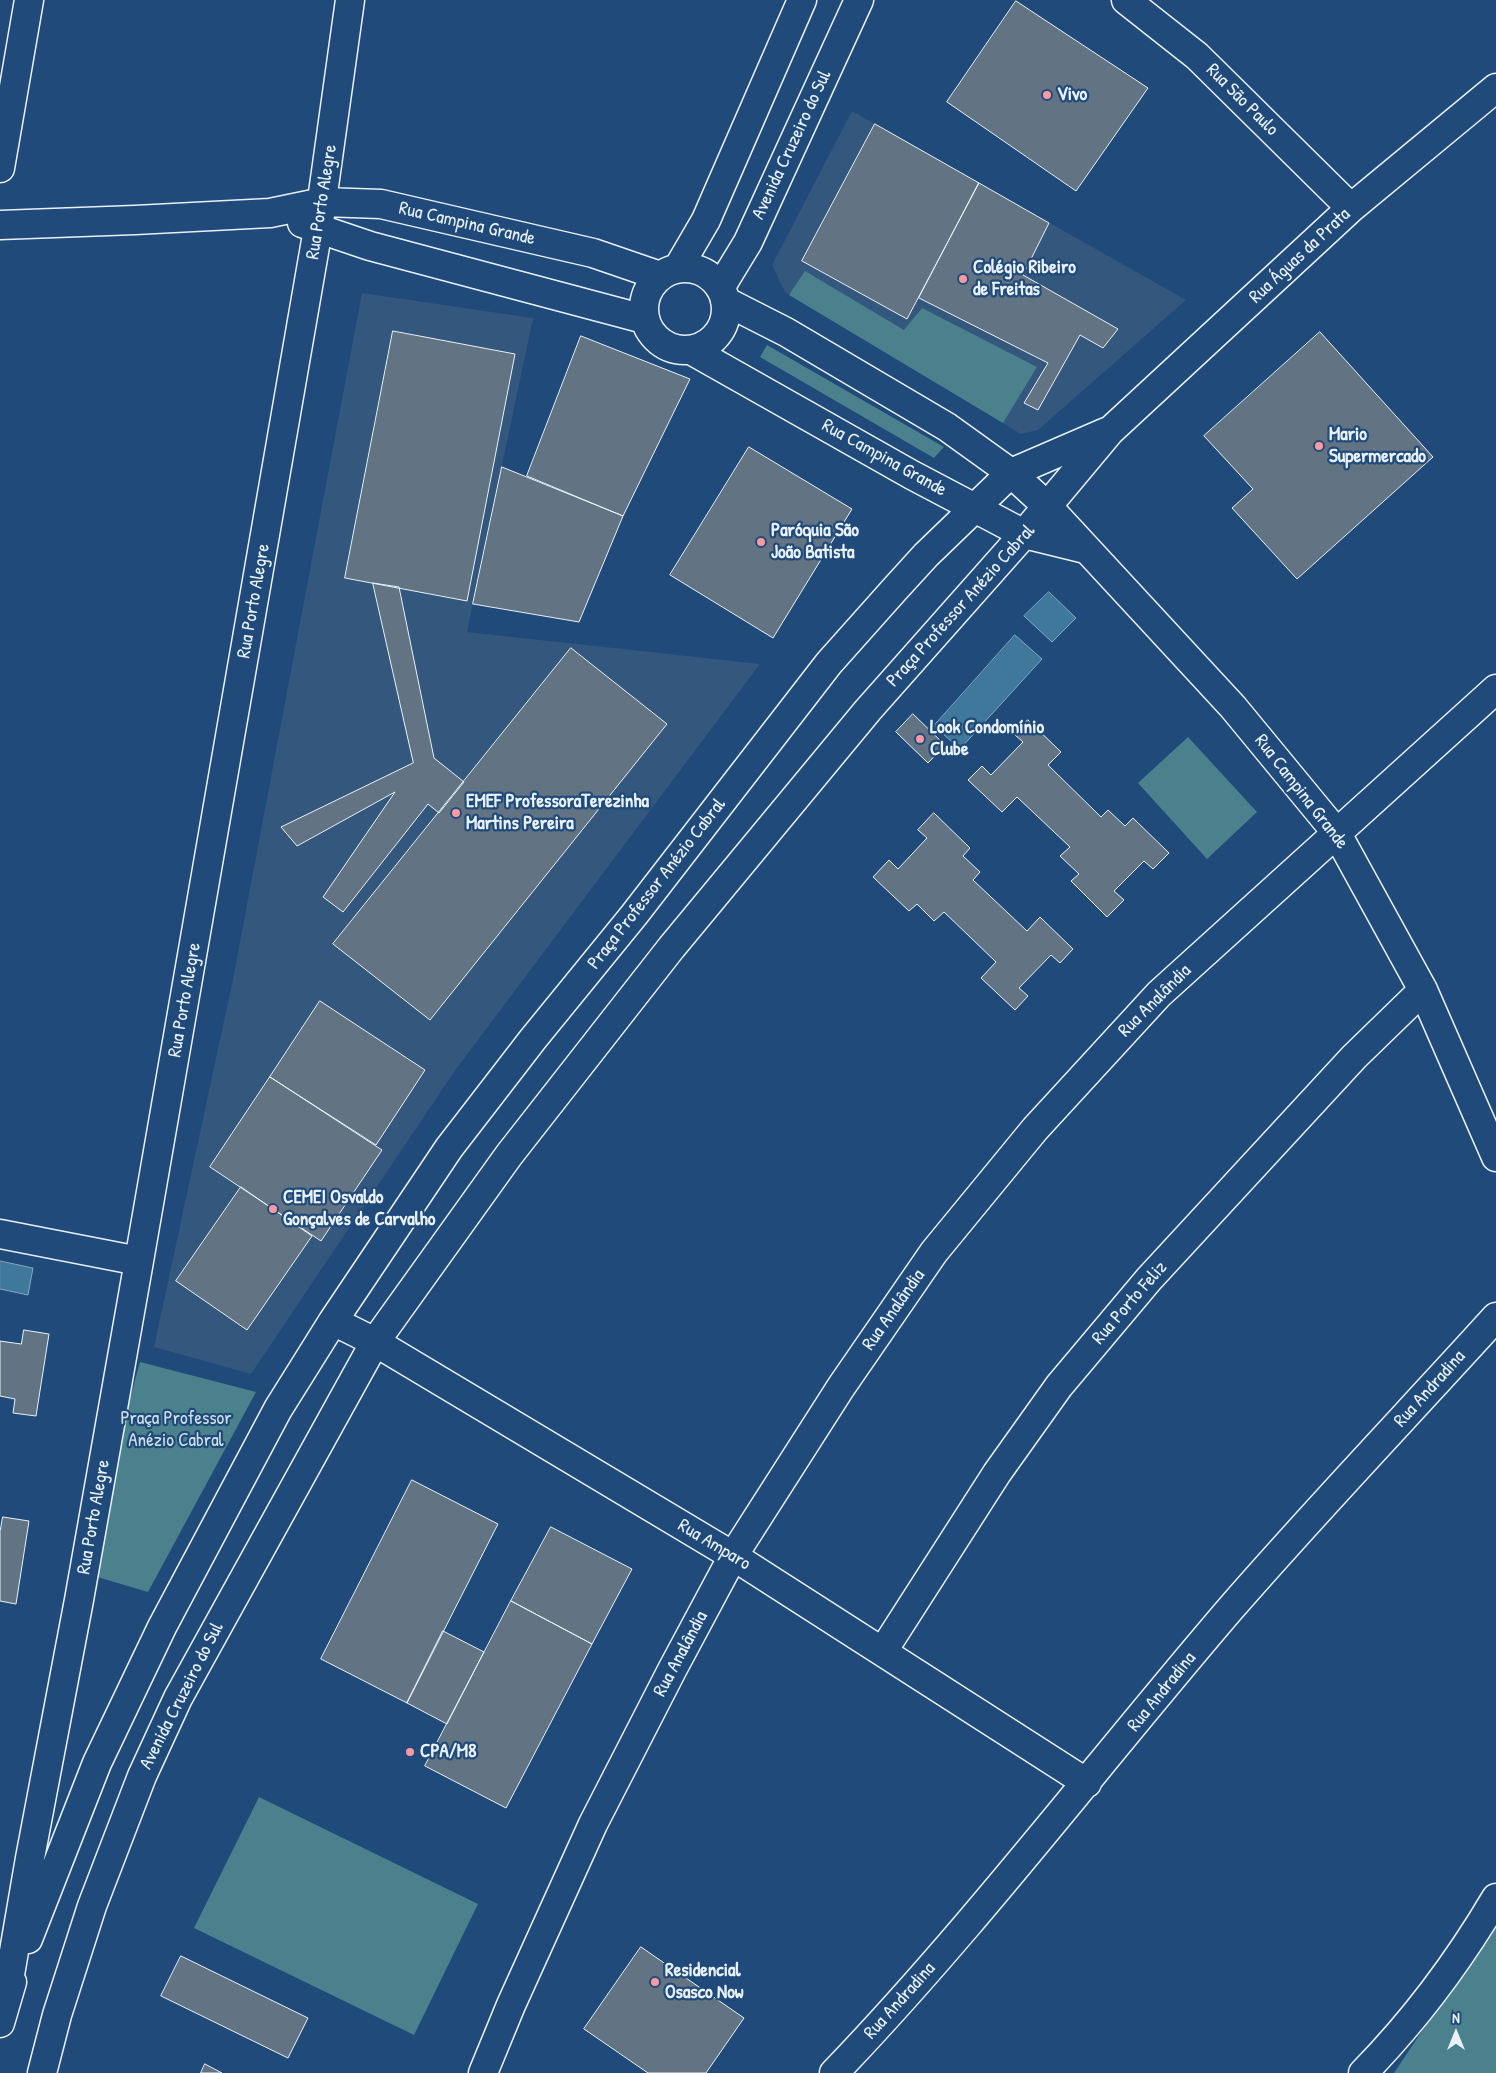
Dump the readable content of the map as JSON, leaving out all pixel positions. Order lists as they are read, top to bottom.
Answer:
{
  "streets": {
    "street": [
      "Rua São Paulo",
      "Avenida Cruzeiro do Sul",
      "Rua Porto Alegre",
      "Rua Campina Grande",
      "Rua Águas da Prata",
      "Praça Professor Anézio Cabral",
      "Rua Analândia",
      "Rua Porto Feliz",
      "Rua Andradina",
      "Rua Amparo"
    ]
  },
  "crossings": [
    ["Rua São Paulo", "Rua Águas da Prata"],
    ["Avenida Cruzeiro do Sul", "Rua Campina Grande"],
    ["Avenida Cruzeiro do Sul", "Praça Professor Anézio Cabral"],
    ["Avenida Cruzeiro do Sul", "Rua Amparo"],
    ["Rua Porto Alegre", "Rua Campina Grande"],
    ["Rua Campina Grande", "Rua Águas da Prata"],
    ["Rua Campina Grande", "Praça Professor Anézio Cabral"],
    ["Rua Campina Grande", "Rua Analândia"],
    ["Rua Campina Grande", "Rua Porto Feliz"],
    ["Rua Águas da Prata", "Praça Professor Anézio Cabral"],
    ["Praça Professor Anézio Cabral", "Rua Amparo"],
    ["Rua Analândia", "Rua Amparo"],
    ["Rua Porto Feliz", "Rua Amparo"],
    ["Rua Andradina", "Rua Amparo"]
  ],
  "parks": ["Praça Professor Anézio Cabral"],
  "places": [
    "Vivo",
    "Colégio Ribeiro de Freitas",
    "Mario Supermercado",
    "Paróquia São João Batista",
    "Look Condomínio Clube",
    "EMEF ProfessoraTerezinha Martins Pereira",
    "CEMEI Osvaldo Gonçalves de Carvalho",
    "CPA/M8",
    "Residencial Osasco Now"
  ],
  "north": "top"
}
